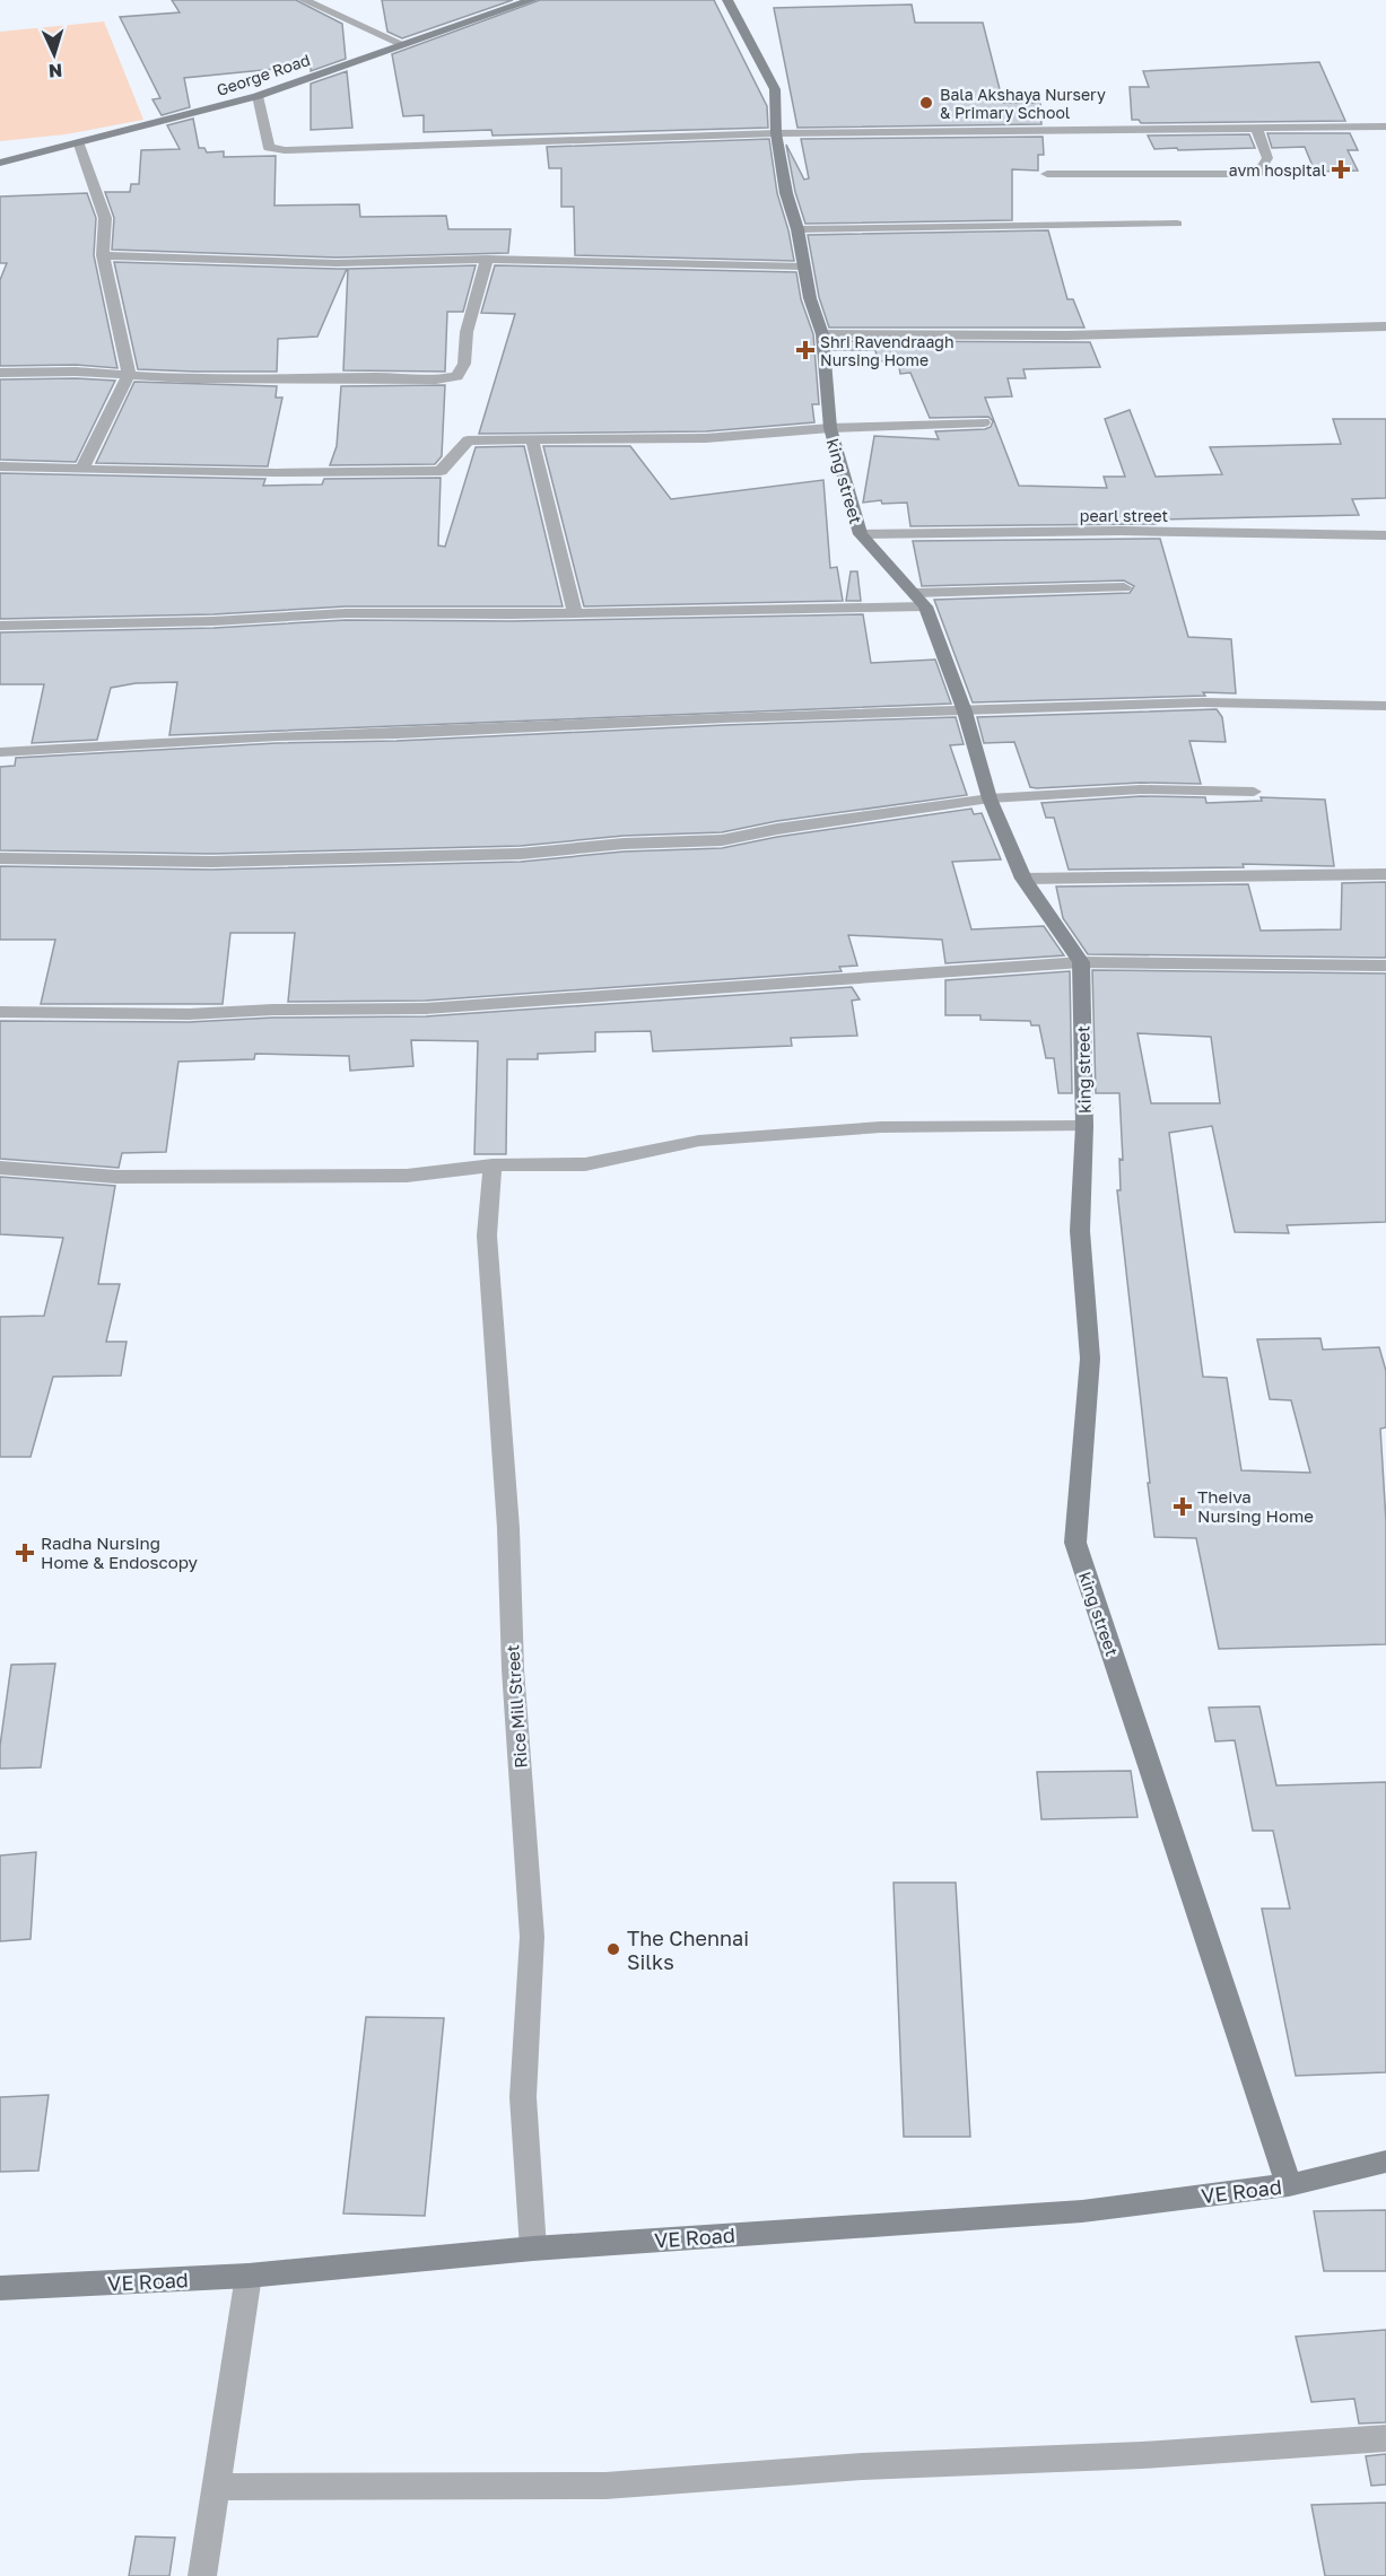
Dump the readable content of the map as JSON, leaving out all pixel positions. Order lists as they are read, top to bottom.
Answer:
{
  "streets": {
    "street": [
      "George Road",
      "king street",
      "pearl street",
      "Rice Mill Street",
      "VE Road"
    ]
  },
  "crossings": [
    ["king street", "pearl street"],
    ["king street", "VE Road"],
    ["Rice Mill Street", "VE Road"]
  ],
  "places": {
    "other": ["Bala Akshaya Nursery & Primary School", "The Chennai Silks"],
    "health": [
      "avm hospital",
      "Shri Ravendraagh Nursing Home",
      "Theiva Nursing Home",
      "Radha Nursing Home & Endoscopy"
    ]
  },
  "north": "bottom"
}
